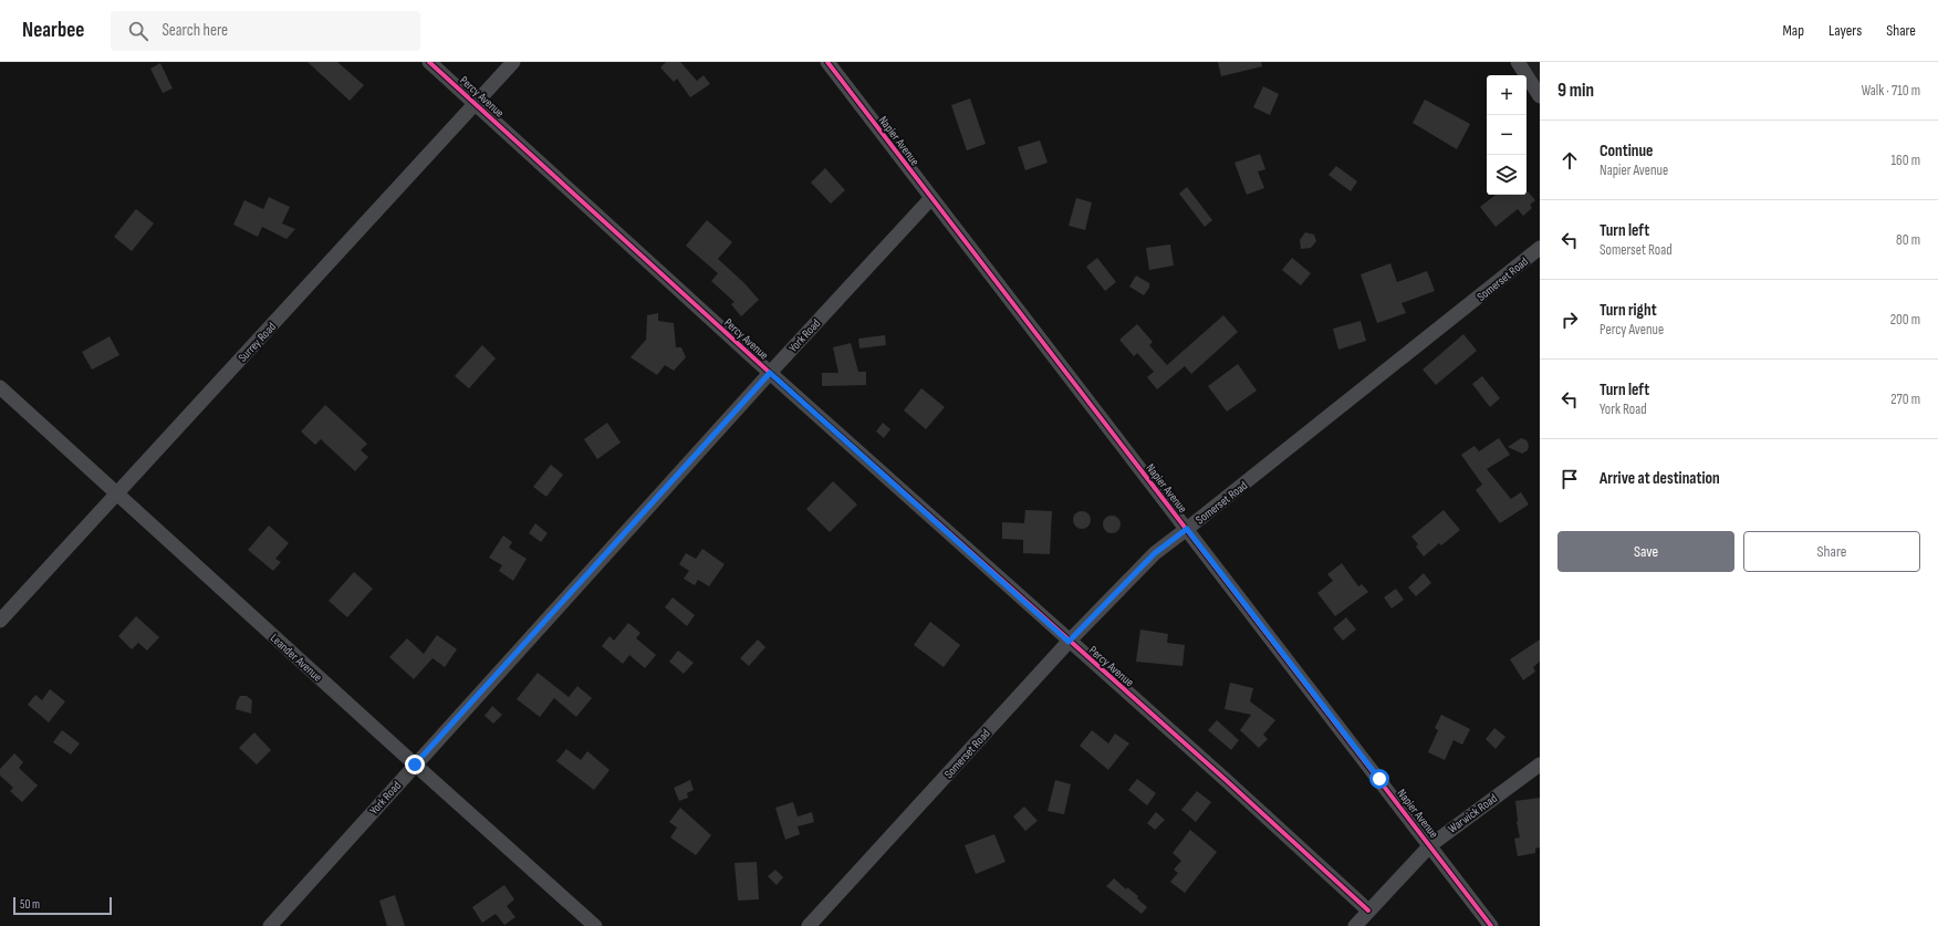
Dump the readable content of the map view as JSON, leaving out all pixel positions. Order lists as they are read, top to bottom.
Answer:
{
  "streets": {
    "street": [
      "Percy Avenue",
      "Napier Avenue",
      "Somerset Road",
      "York Road",
      "Surrey Road",
      "Leander Avenue",
      "Warwick Road"
    ]
  },
  "crossings": [
    ["Percy Avenue", "Somerset Road"],
    ["Percy Avenue", "York Road"],
    ["Percy Avenue", "Surrey Road"],
    ["Percy Avenue", "Warwick Road"],
    ["Napier Avenue", "Somerset Road"],
    ["Napier Avenue", "York Road"],
    ["Napier Avenue", "Warwick Road"],
    ["York Road", "Leander Avenue"],
    ["Surrey Road", "Leander Avenue"]
  ],
  "scale_bar": "50 m",
  "page": {
    "header": "Nearbee",
    "search": "Search here",
    "nav": ["Map", "Layers", "Share"],
    "heading": ["9 min", "Walk · 710 m"],
    "map_buttons": ["+", "−"],
    "list": [
      ["Continue", "Napier Avenue", "160 m"],
      ["Turn left", "Somerset Road", "80 m"],
      ["Turn right", "Percy Avenue", "200 m"],
      ["Turn left", "York Road", "270 m"],
      "Arrive at destination"
    ],
    "buttons": ["Save", "Share"],
    "scale": "50 m"
  }
}
